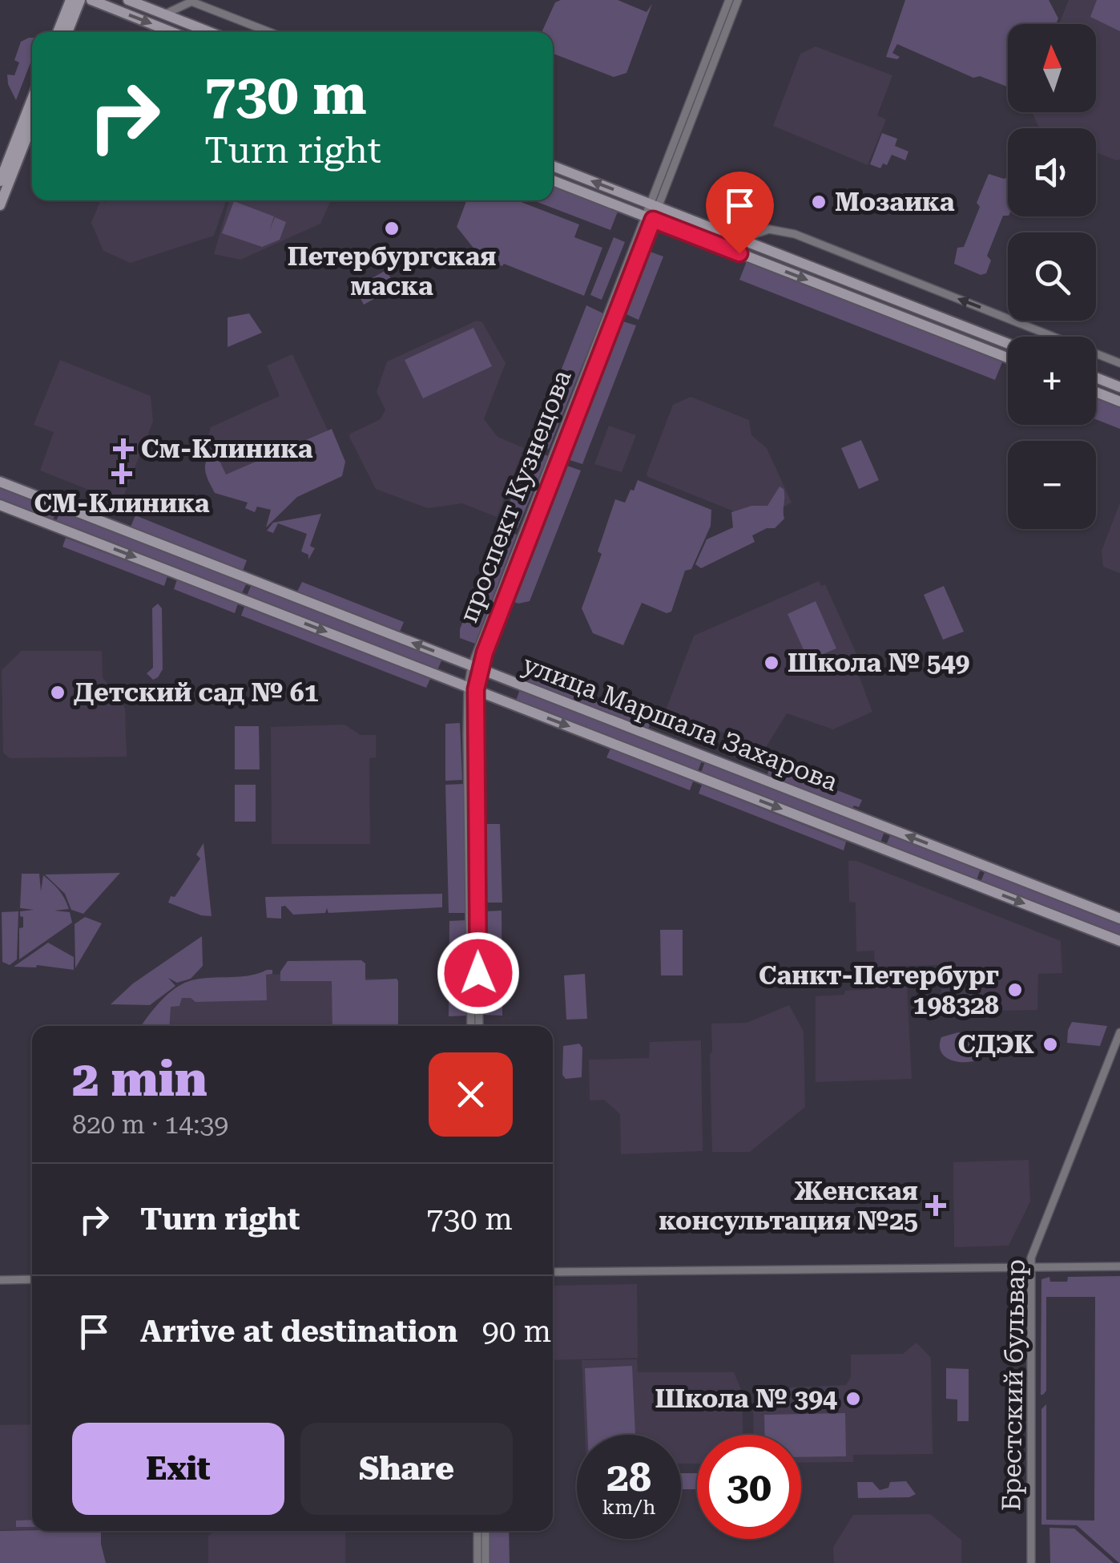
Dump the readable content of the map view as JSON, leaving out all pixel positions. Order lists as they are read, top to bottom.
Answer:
{
  "streets": {
    "street": ["проспект Кузнецова", "улица Маршала Захарова", "Брестский бульвар"]
  },
  "crossings": [
    ["проспект Кузнецова", "улица Маршала Захарова"]
  ],
  "places": {
    "other": [
      "Мозаика",
      "Петербургская маска",
      "Школа № 549",
      "Детский сад № 61",
      "Санкт-Петербург 198328",
      "СДЭК",
      "Школа № 394"
    ],
    "health": ["См-Клиника", "СМ-Клиника", "Женская консультация №25"]
  },
  "north": "top",
  "page": {
    "map_buttons": ["+", "−"],
    "turn": ["730 m", "Turn right"],
    "heading": ["2 min", "820 m · 14:39"],
    "list": [
      {
        "name": "Turn right",
        "value": "730 m"
      },
      {
        "name": "Arrive at destination",
        "value": "90 m"
      }
    ],
    "buttons": ["Exit", "Share"],
    "speed": "28 km/h",
    "limit": "30"
  }
}
